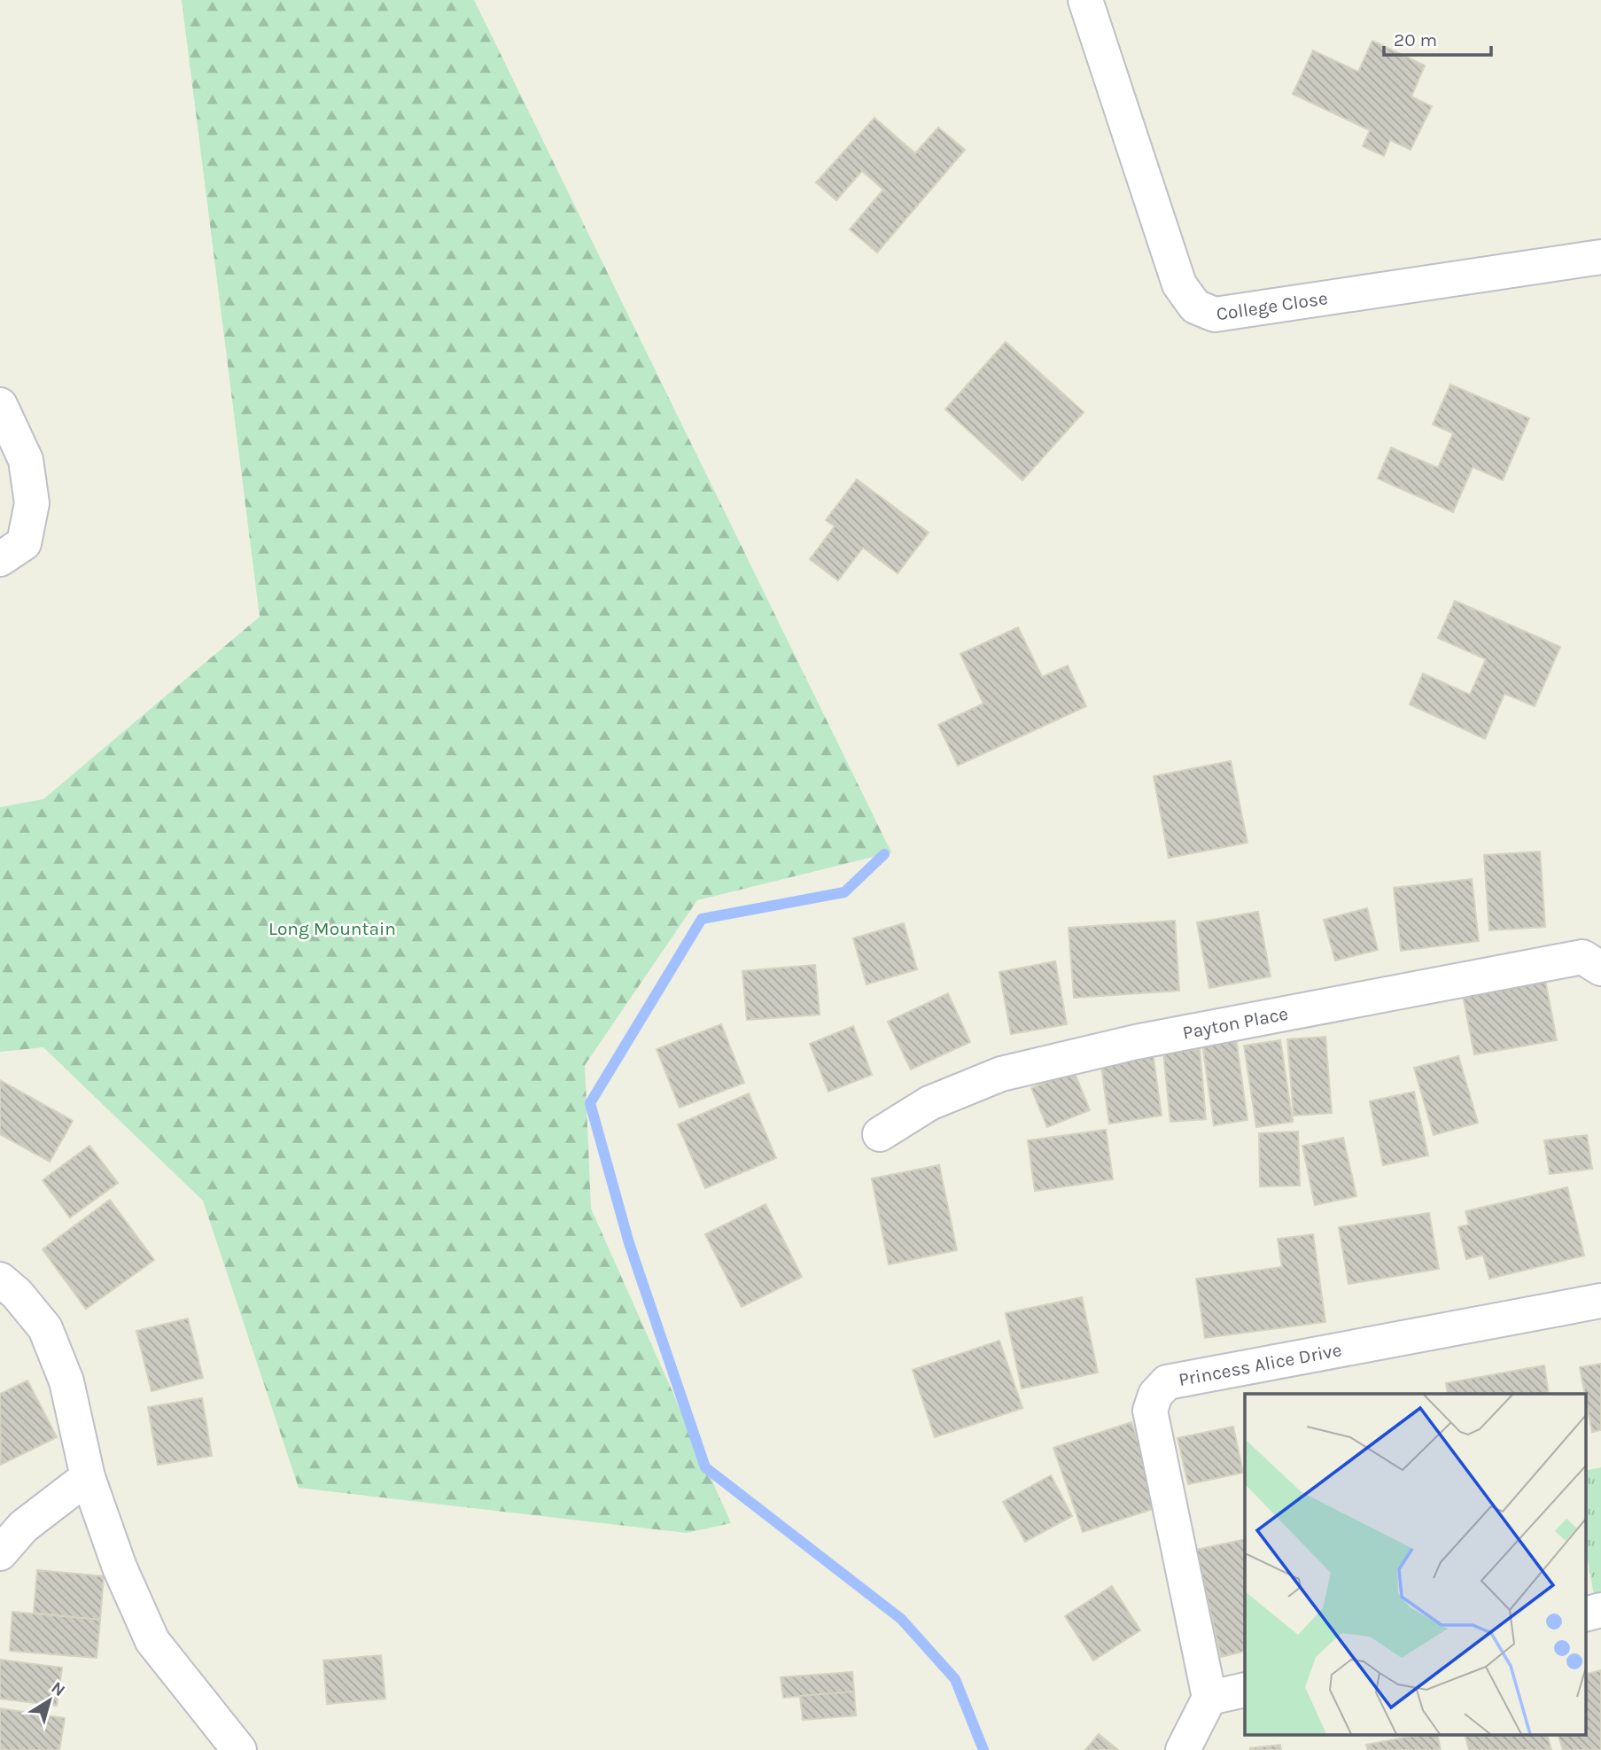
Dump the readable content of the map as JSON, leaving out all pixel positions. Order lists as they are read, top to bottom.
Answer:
{
  "streets": {
    "street": ["College Close", "Payton Place", "Princess Alice Drive"]
  },
  "parks": ["Long Mountain"],
  "scale_bar": "20 m",
  "north": "top right"
}
